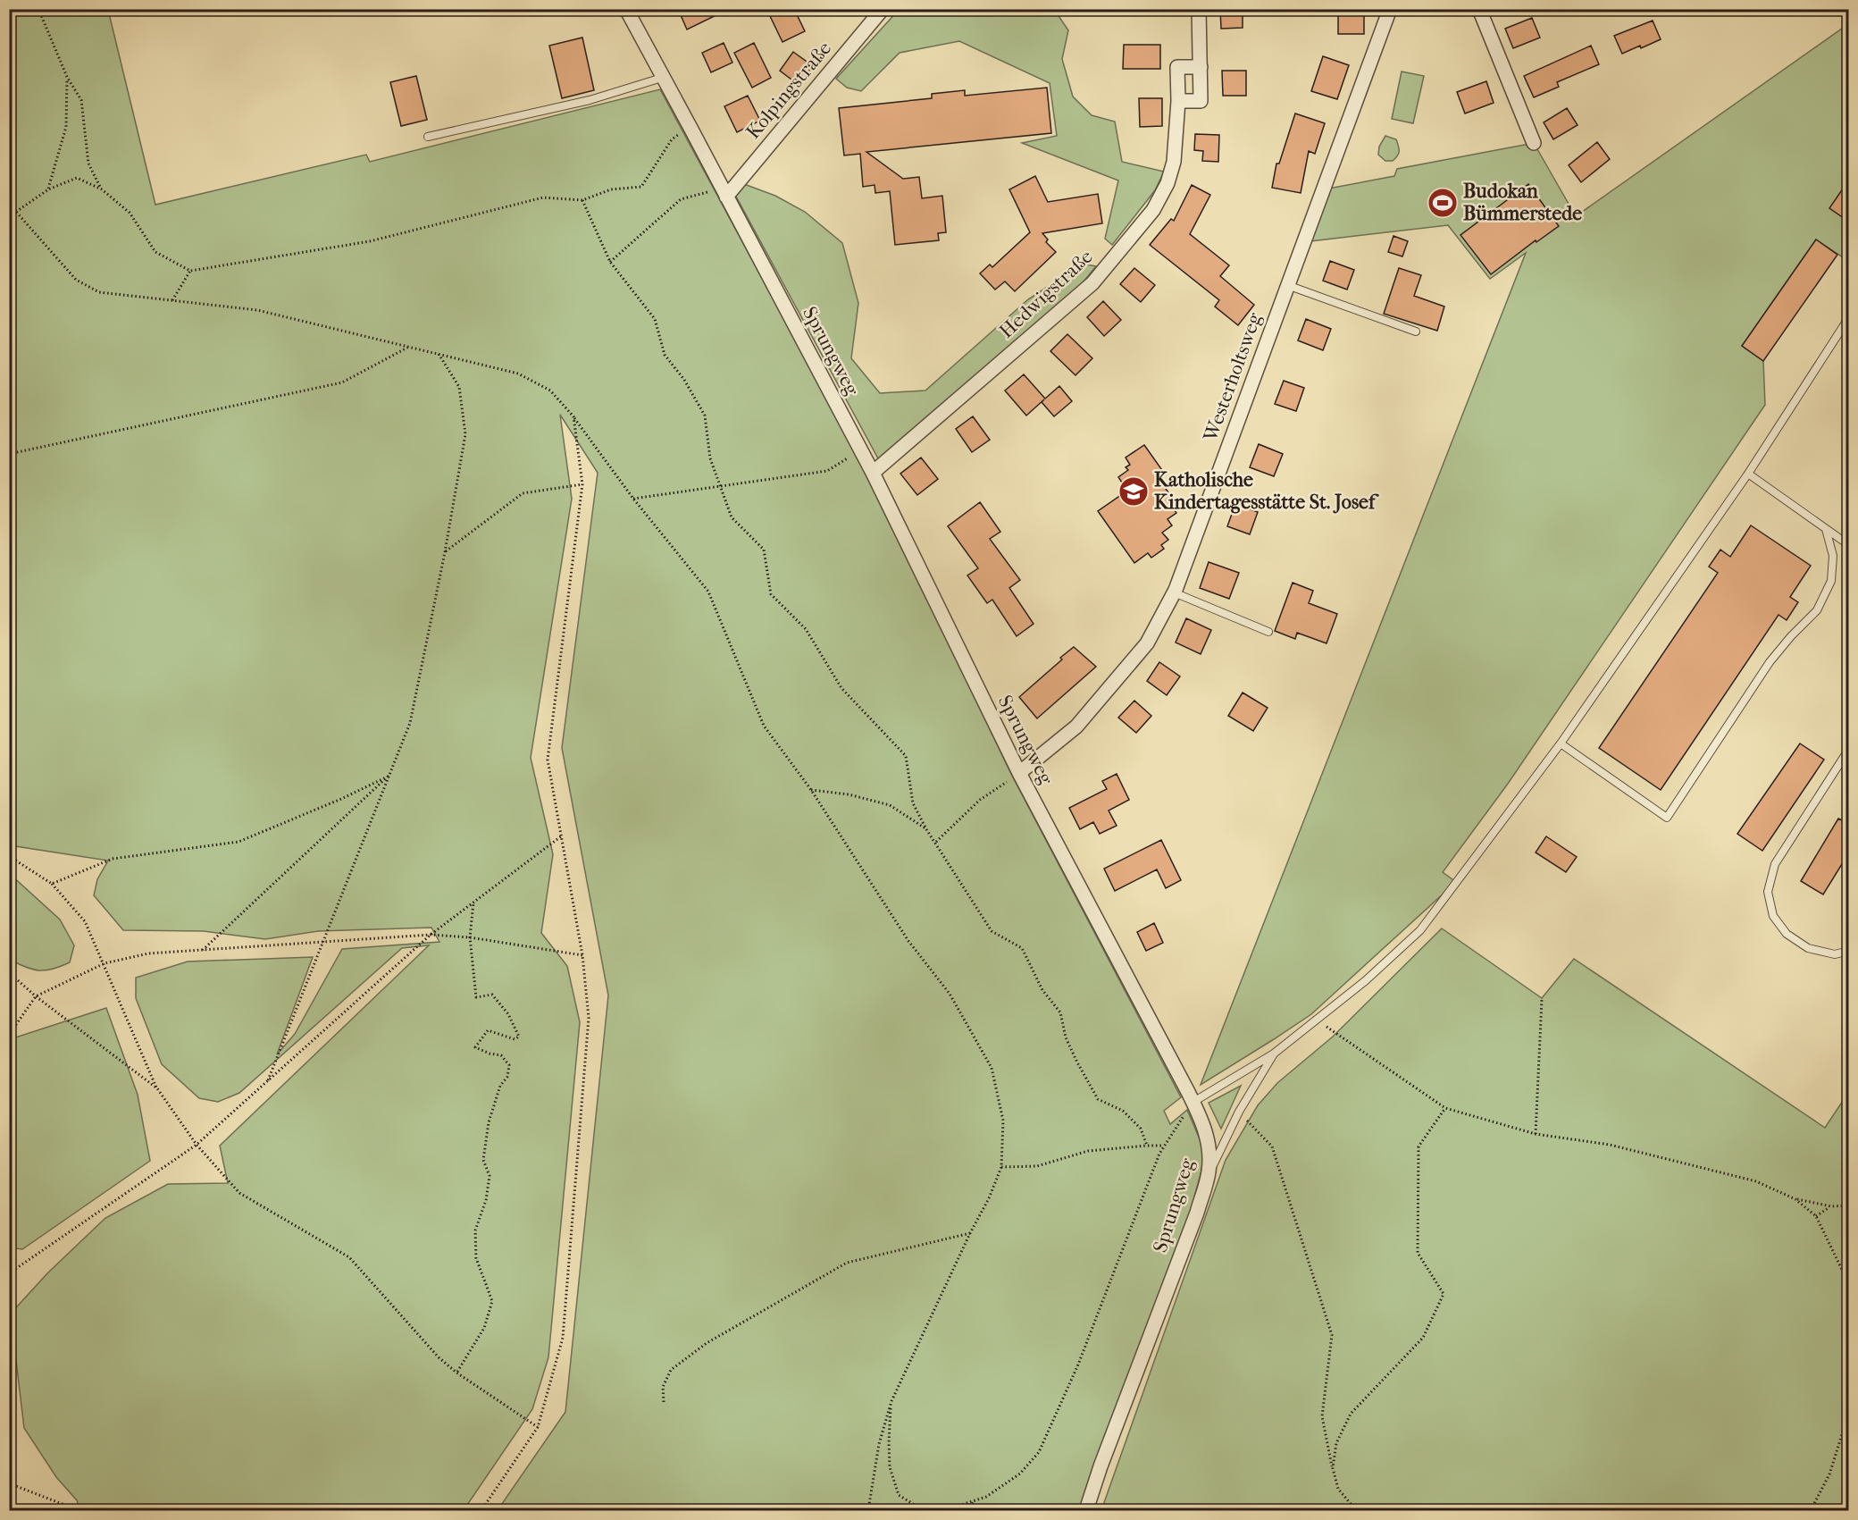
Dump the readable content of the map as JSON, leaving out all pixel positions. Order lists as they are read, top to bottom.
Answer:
{
  "streets": {
    "street": [
      "Kolpingstraße",
      "Hedwigstraße",
      "Sprungweg",
      "Westerholtsweg"
    ]
  },
  "crossings": [
    ["Kolpingstraße", "Sprungweg"],
    ["Hedwigstraße", "Sprungweg"],
    ["Sprungweg", "Westerholtsweg"]
  ],
  "places": {
    "sports": ["Budokan Bümmerstede"],
    "school or university": ["Katholische Kindertagesstätte St. Josef"]
  }
}
